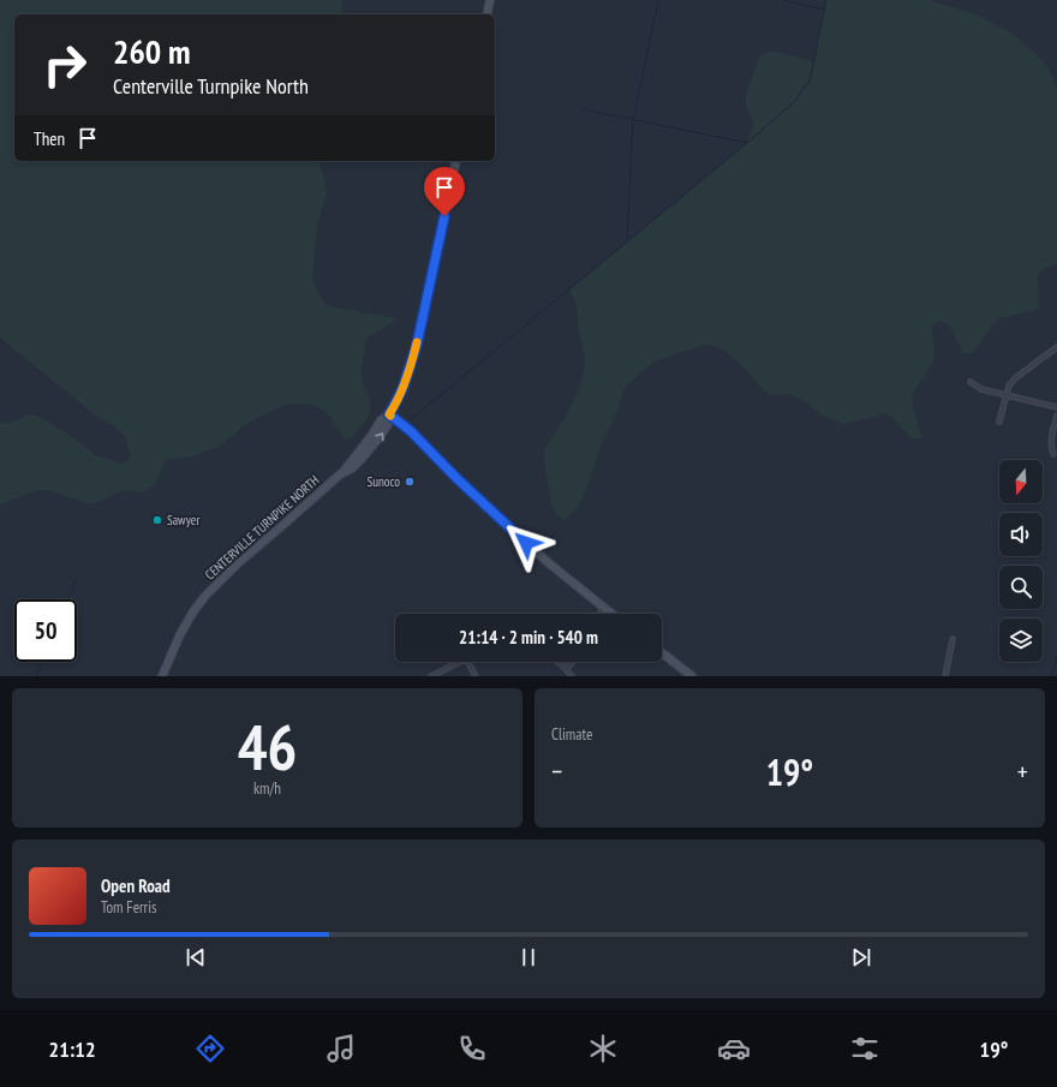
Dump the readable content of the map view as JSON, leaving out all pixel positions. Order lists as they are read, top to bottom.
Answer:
{
  "streets": {
    "main road": ["CENTERVILLE TURNPIKE NORTH"]
  },
  "places": ["Sunoco", "Sawyer"],
  "north": "bottom",
  "page": {
    "turn": ["260 m", "Centerville Turnpike North"],
    "then": "Then",
    "limit": "50",
    "trip": "21:14 · 2 min · 540 m",
    "tile": [
      ["46", "km/h"],
      "Climate"
    ],
    "heat": ["−", "19°", "+"],
    "song": ["Open Road", "Tom Ferris"],
    "tabs": ["21:12", "19°"]
  }
}
